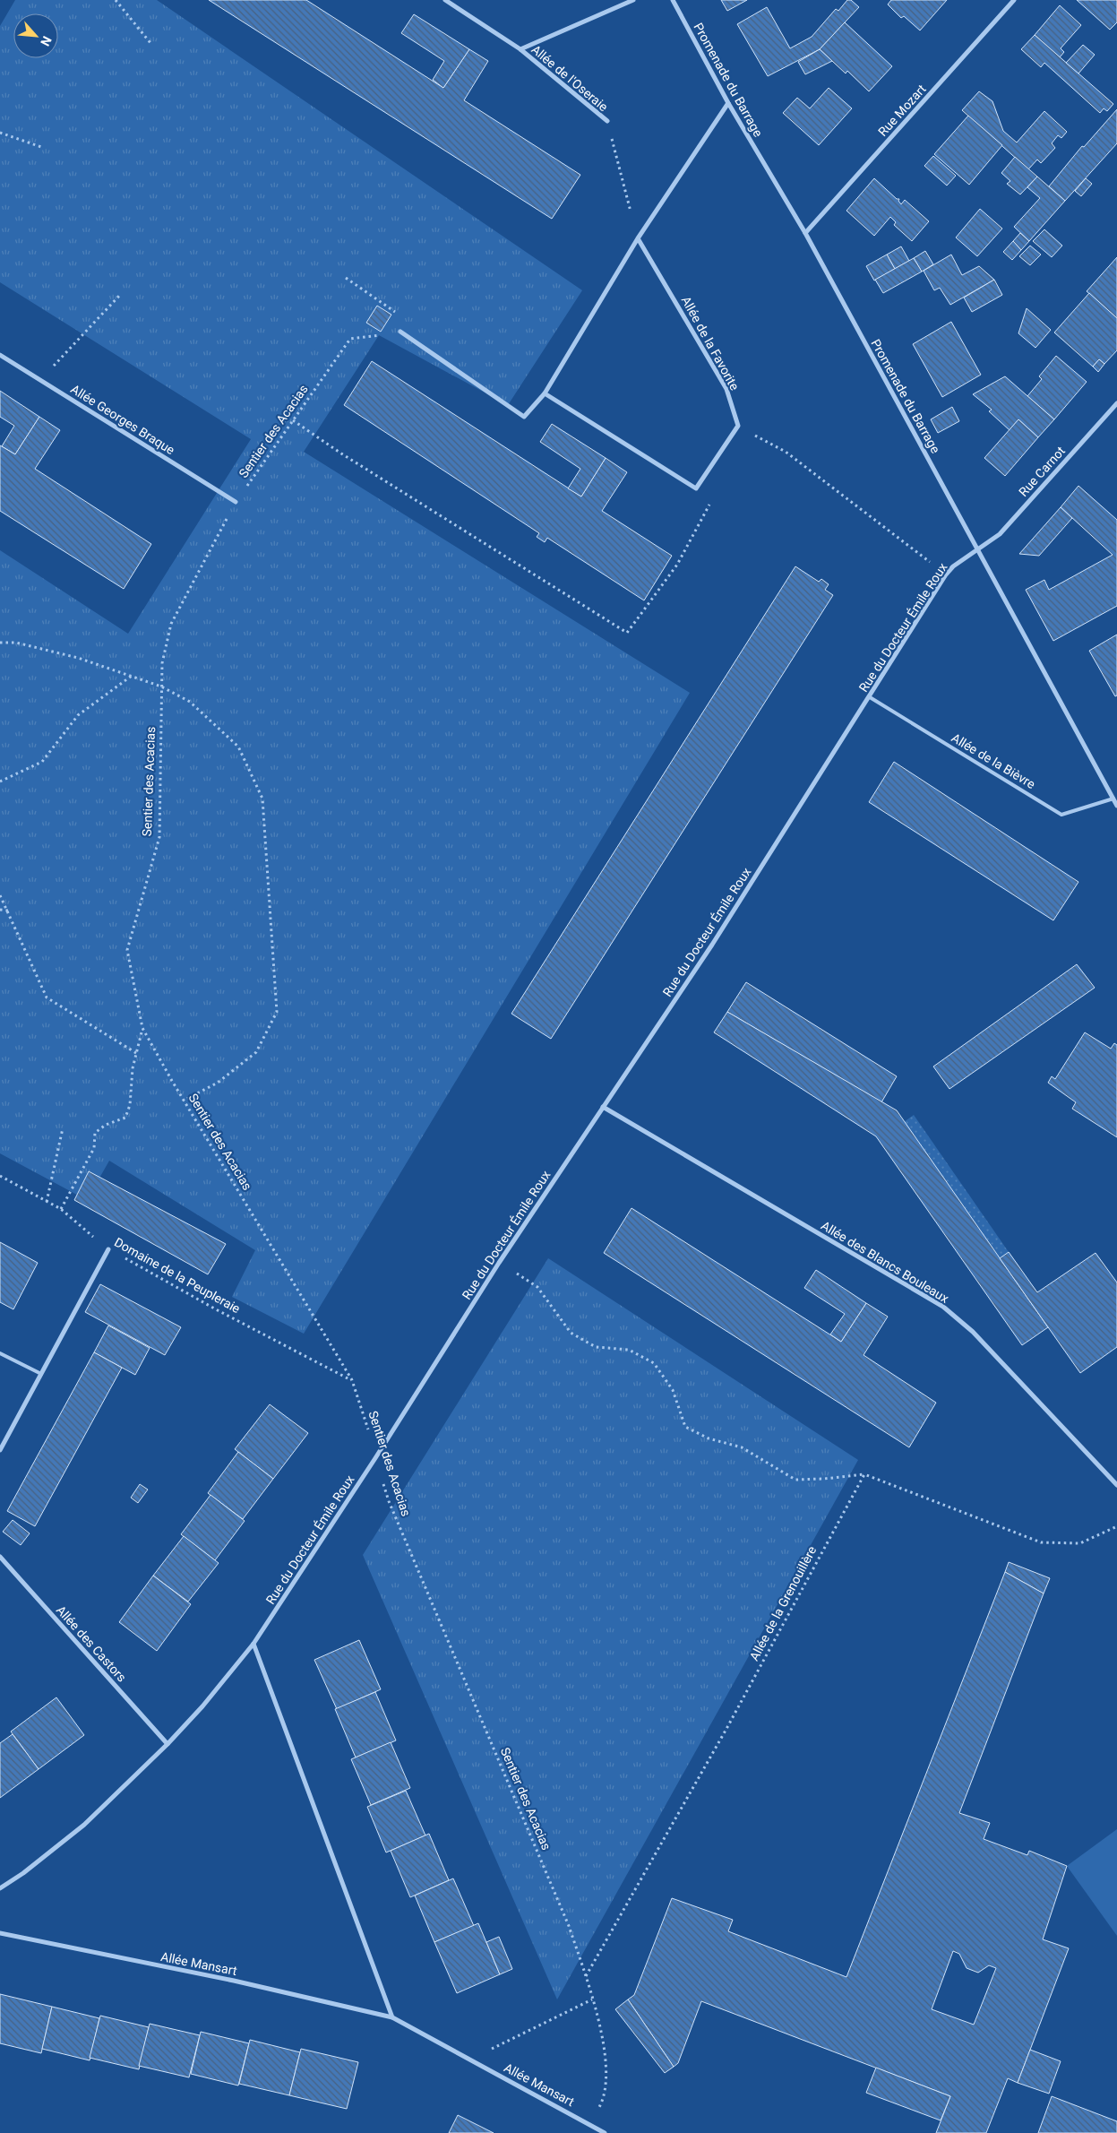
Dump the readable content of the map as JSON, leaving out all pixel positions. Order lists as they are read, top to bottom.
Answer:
{
  "streets": {
    "street": [
      "Allée de l'Oseraie",
      "Promenade du Barrage",
      "Rue Mozart",
      "Allée de la Favorite",
      "Allée Georges Braque",
      "Rue Carnot",
      "Rue du Docteur Émile Roux",
      "Allée des Blancs Bouleaux",
      "Allée des Castors",
      "Allée Mansart"
    ],
    "lane": ["Allée de la Bièvre"],
    "path": ["Sentier des Acacias", "Domaine de la Peupleraie", "Allée de la Grenouillère"]
  },
  "crossings": [
    ["Promenade du Barrage", "Rue Mozart"],
    ["Promenade du Barrage", "Rue Carnot"],
    ["Promenade du Barrage", "Rue du Docteur Émile Roux"],
    ["Promenade du Barrage", "Allée de la Bièvre"],
    ["Allée Georges Braque", "Sentier des Acacias"],
    ["Sentier des Acacias", "Rue du Docteur Émile Roux"],
    ["Sentier des Acacias", "Domaine de la Peupleraie"],
    ["Sentier des Acacias", "Allée de la Grenouillère"],
    ["Sentier des Acacias", "Allée Mansart"],
    ["Rue Carnot", "Rue du Docteur Émile Roux"],
    ["Rue du Docteur Émile Roux", "Allée de la Bièvre"],
    ["Rue du Docteur Émile Roux", "Allée des Blancs Bouleaux"],
    ["Rue du Docteur Émile Roux", "Allée des Castors"]
  ],
  "north": "bottom right"
}
